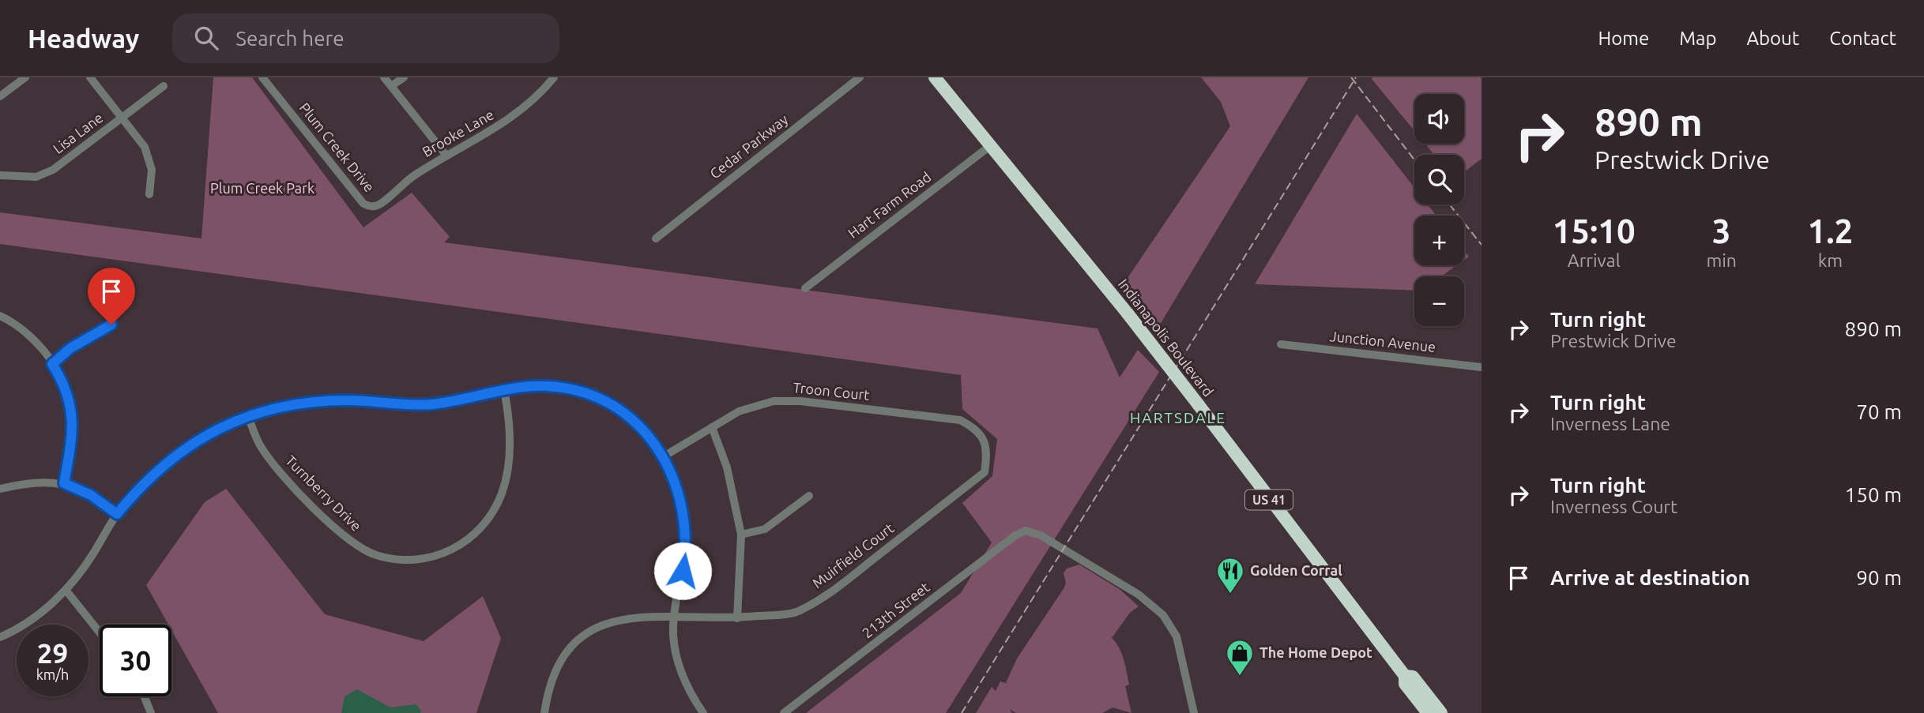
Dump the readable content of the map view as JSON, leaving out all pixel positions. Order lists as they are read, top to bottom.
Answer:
{
  "streets": {
    "highway": ["Indianapolis Boulevard", "US 41"],
    "street": [
      "Lisa Lane",
      "Brooke Lane",
      "Cedar Parkway",
      "Plum Creek Drive",
      "Hart Farm Road",
      "Junction Avenue",
      "Troon Court",
      "Turnberry Drive",
      "Muirfield Court",
      "213th Street"
    ]
  },
  "crossings": [
    ["Brooke Lane", "Plum Creek Drive"],
    ["Hart Farm Road", "Indianapolis Boulevard"],
    ["Troon Court", "Muirfield Court"]
  ],
  "districts": ["HARTSDALE"],
  "parks": ["Plum Creek Park"],
  "places": {
    "restaurant": ["Golden Corral"],
    "shop": ["The Home Depot"]
  },
  "page": {
    "header": "Headway",
    "search": "Search here",
    "nav": [
      "Home",
      "Map",
      "About",
      "Contact"
    ],
    "turn": ["890 m", "Prestwick Drive"],
    "map_buttons": ["+", "−"],
    "eta": [
      "15:10",
      "Arrival",
      "3",
      "min",
      "1.2",
      "km"
    ],
    "list": [
      {
        "name": "Turn right",
        "note": "Prestwick Drive",
        "value": "890 m"
      },
      {
        "name": "Turn right",
        "note": "Inverness Lane",
        "value": "70 m"
      },
      {
        "name": "Turn right",
        "note": "Inverness Court",
        "value": "150 m"
      },
      {
        "name": "Arrive at destination",
        "value": "90 m"
      }
    ],
    "speed": "29 km/h",
    "limit": "30"
  }
}
